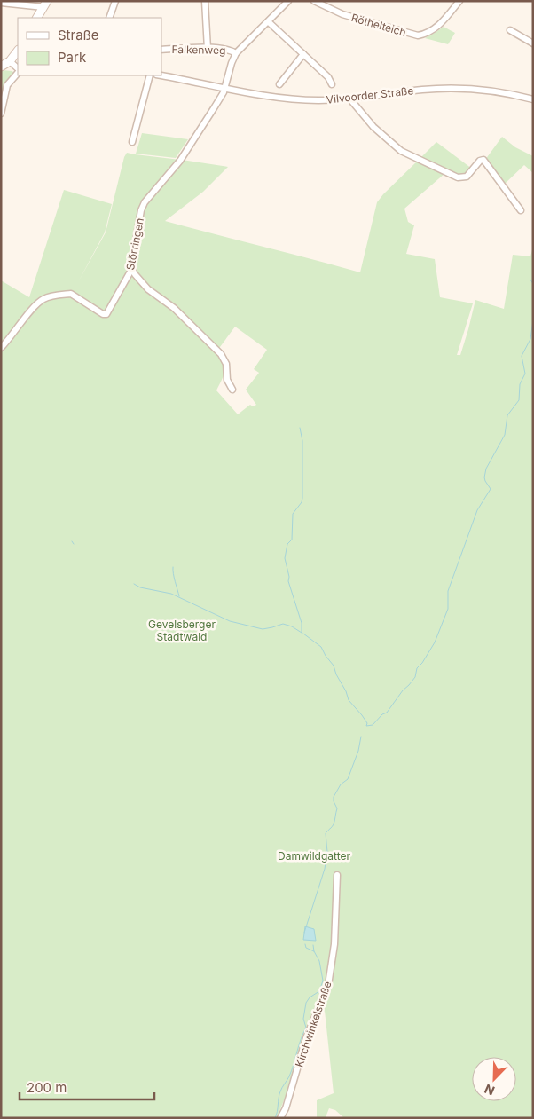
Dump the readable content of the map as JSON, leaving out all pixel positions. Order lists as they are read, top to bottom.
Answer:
{
  "streets": {
    "street": [
      "Röthelteich",
      "Falkenweg",
      "Vilvoorder Straße",
      "Störringen",
      "Kirchwinkelstraße"
    ]
  },
  "crossings": [
    ["Falkenweg", "Störringen"],
    ["Vilvoorder Straße", "Störringen"]
  ],
  "parks": ["Gevelsberger Stadtwald", "Damwildgatter"],
  "legend": ["Straße", "Park"],
  "scale_bar": "200 m",
  "north": "bottom left"
}
